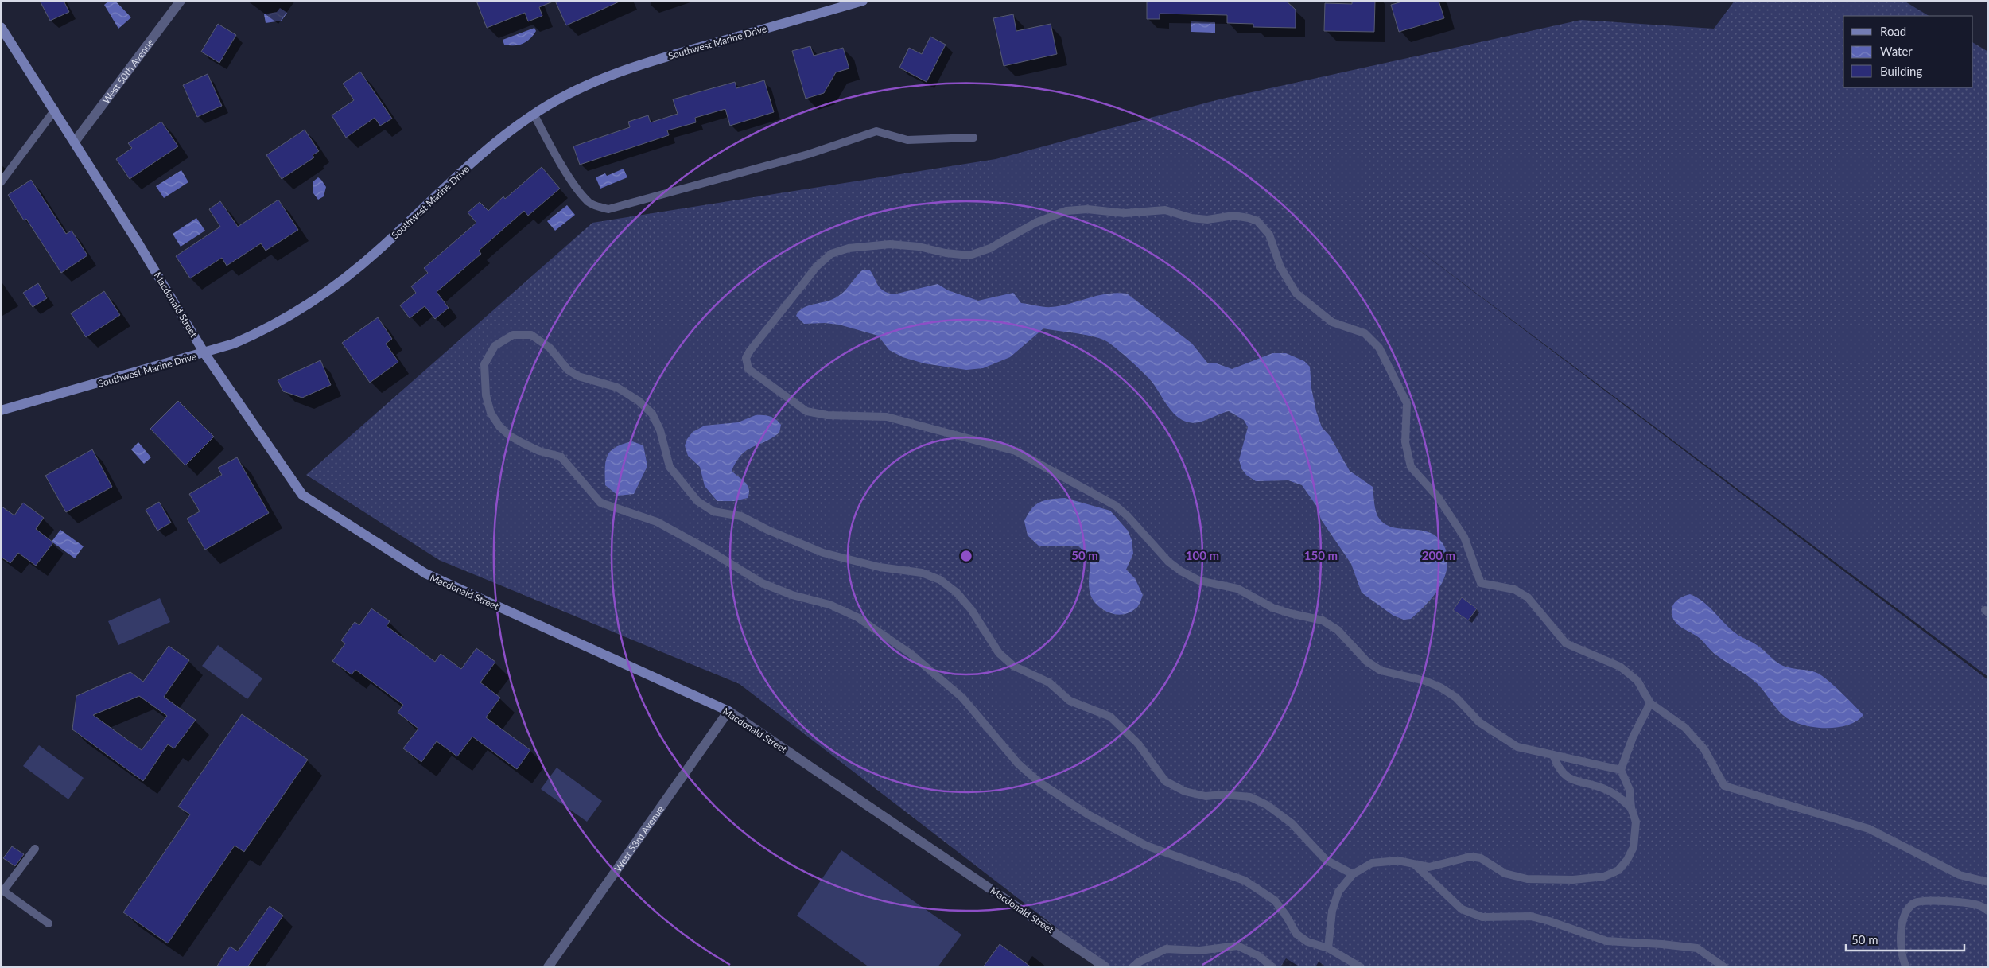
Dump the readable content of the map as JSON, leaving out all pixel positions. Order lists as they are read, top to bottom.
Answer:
{
  "streets": {
    "street": [
      "Southwest Marine Drive",
      "West 50th Avenue",
      "Macdonald Street",
      "West 53rd Avenue"
    ]
  },
  "crossings": [
    ["Southwest Marine Drive", "Macdonald Street"],
    ["West 50th Avenue", "Macdonald Street"],
    ["Macdonald Street", "West 53rd Avenue"]
  ],
  "legend": ["Road", "Water", "Building"],
  "scale_bar": "50 m",
  "rings": [
    "50 m",
    "100 m",
    "150 m",
    "200 m"
  ]
}
